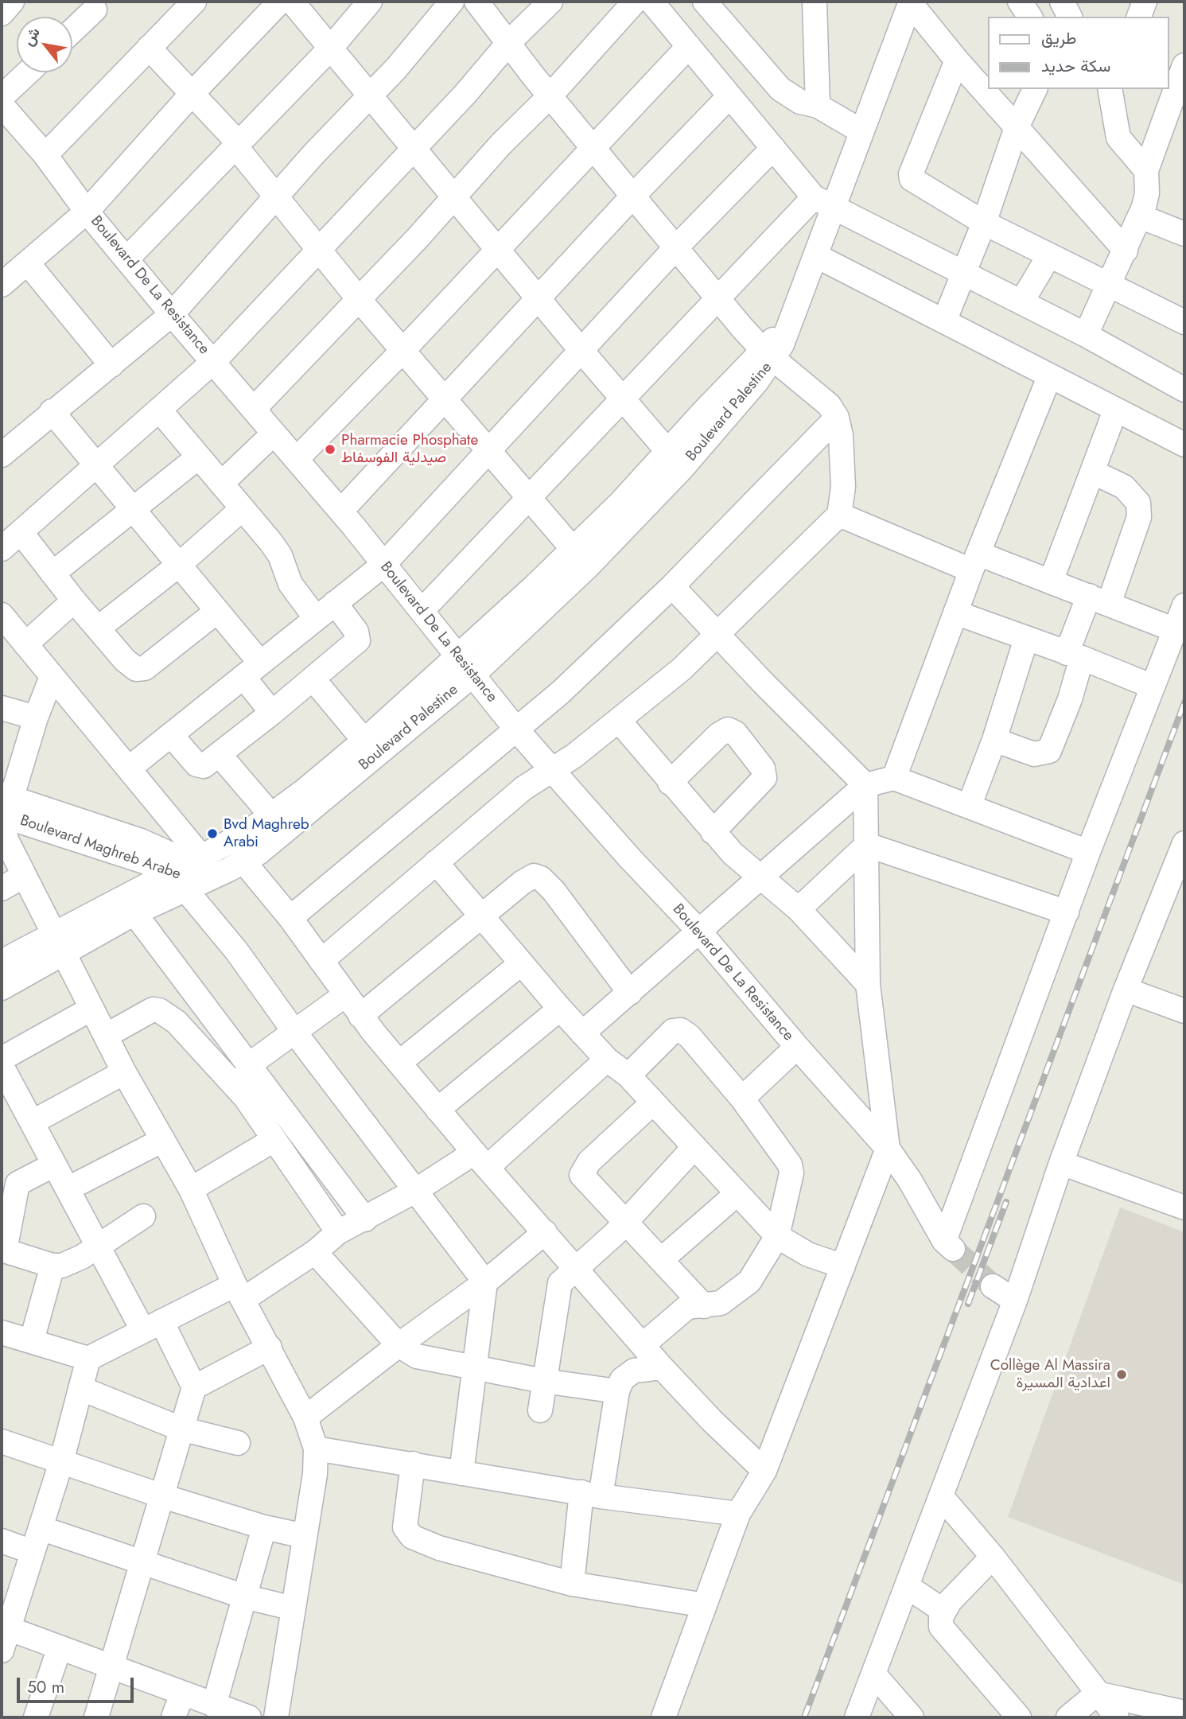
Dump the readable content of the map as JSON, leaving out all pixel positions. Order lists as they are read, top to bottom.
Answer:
{
  "streets": {
    "street": ["Boulevard De La Resistance", "Boulevard Palestine", "Boulevard Maghreb Arabe"]
  },
  "crossings": [
    ["Boulevard De La Resistance", "Boulevard Palestine"],
    ["Boulevard Palestine", "Boulevard Maghreb Arabe"]
  ],
  "places": ["Pharmacie Phosphate صيدلية الفوسفاط", "Bvd Maghreb Arabi", "Collège Al Massira اعدادية المسيرة"],
  "legend": ["طريق", "سكة حديد"],
  "scale_bar": "50 m",
  "north": "top left"
}
